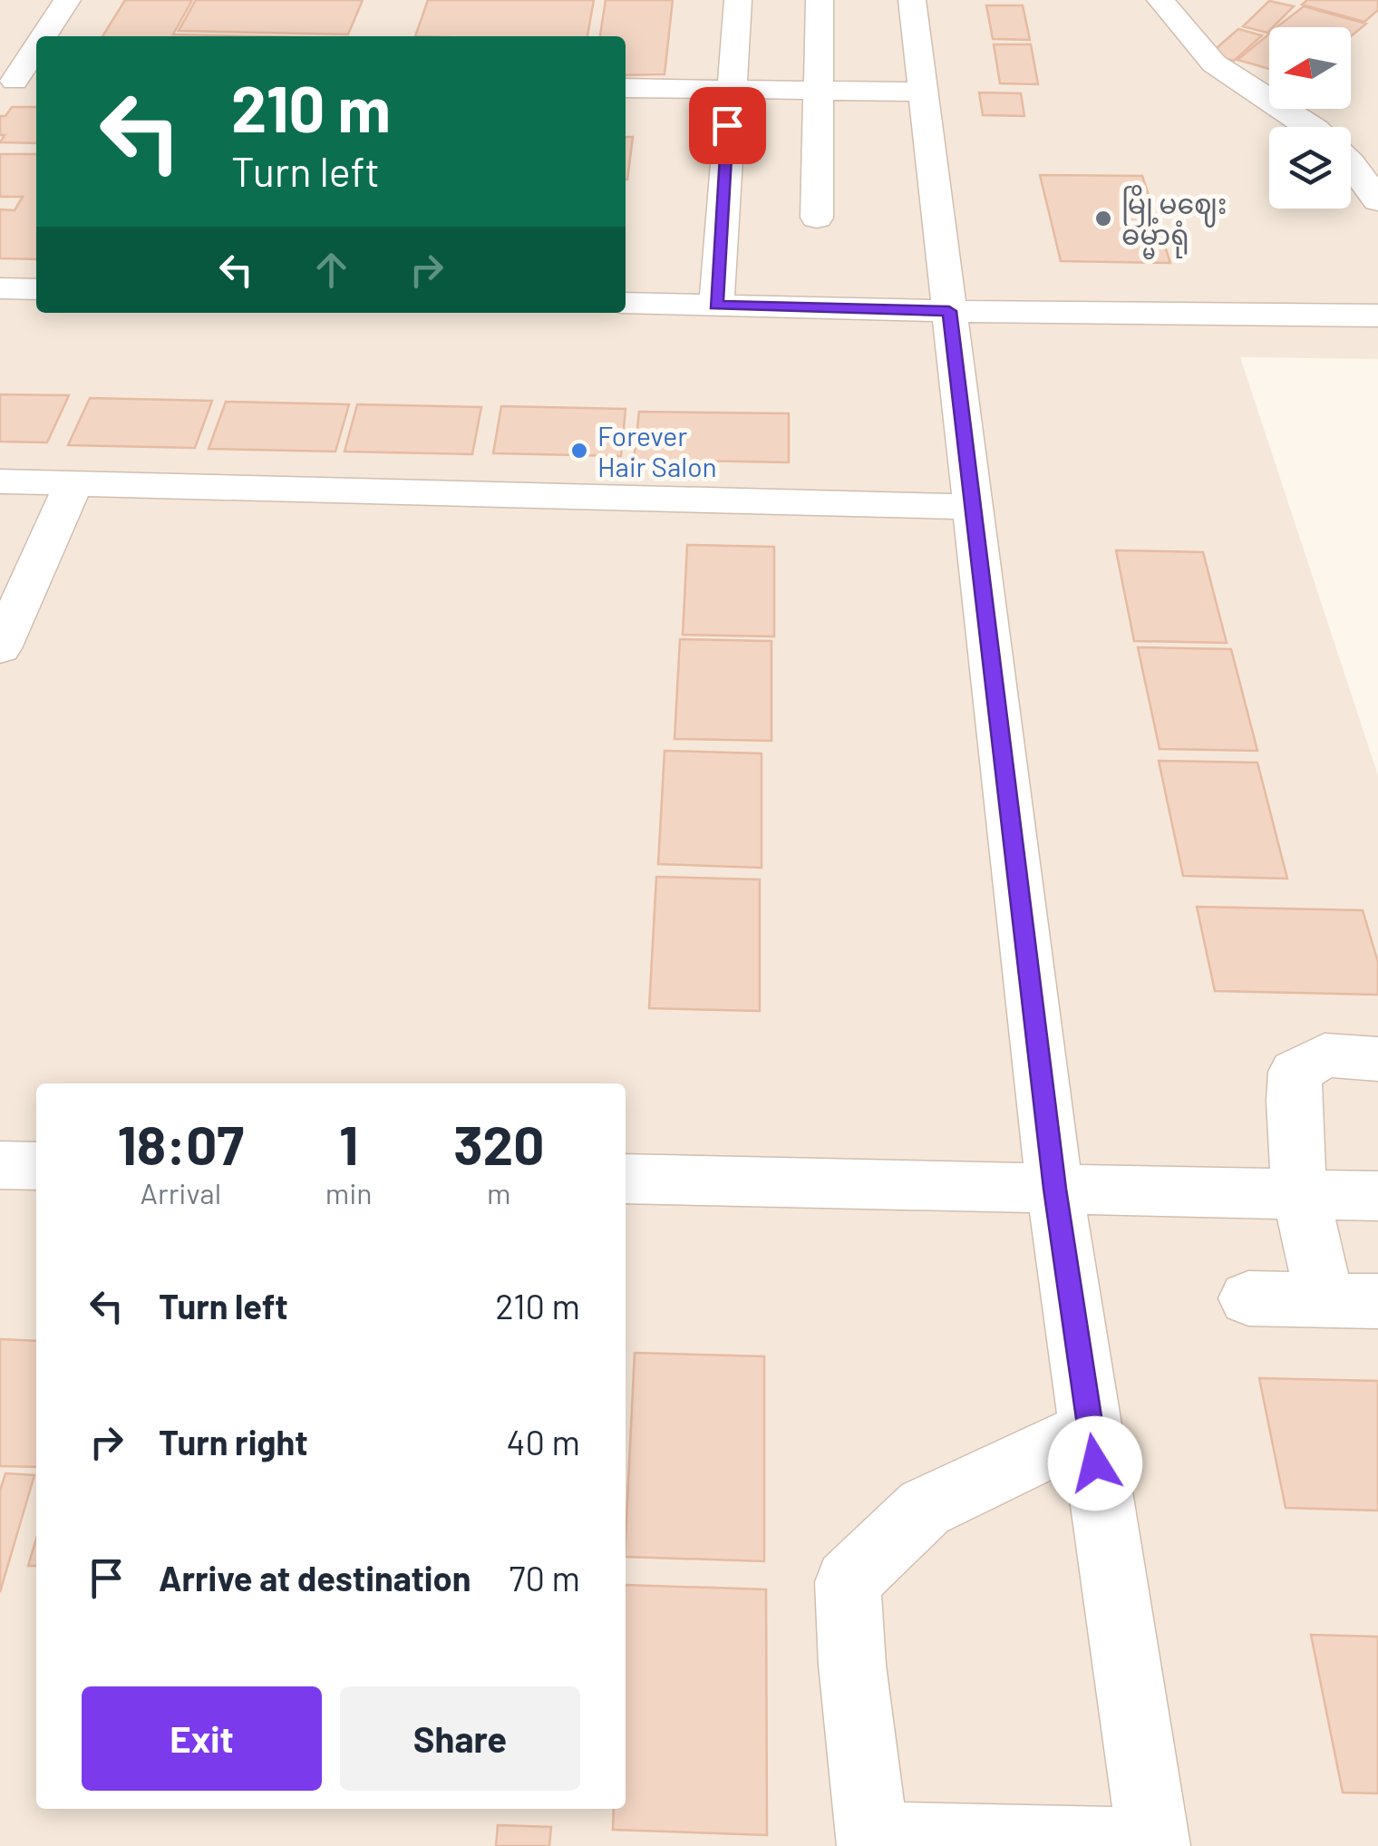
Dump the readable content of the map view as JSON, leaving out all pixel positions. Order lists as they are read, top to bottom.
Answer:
{
  "places": ["မြို့မဈေး ဓမ္မာရုံ", "Forever Hair Salon"],
  "north": "left",
  "page": {
    "turn": ["210 m", "Turn left"],
    "eta": [
      "18:07",
      "Arrival",
      "1",
      "min",
      "320",
      "m"
    ],
    "list": [
      {
        "name": "Turn left",
        "value": "210 m"
      },
      {
        "name": "Turn right",
        "value": "40 m"
      },
      {
        "name": "Arrive at destination",
        "value": "70 m"
      }
    ],
    "buttons": ["Exit", "Share"]
  }
}
